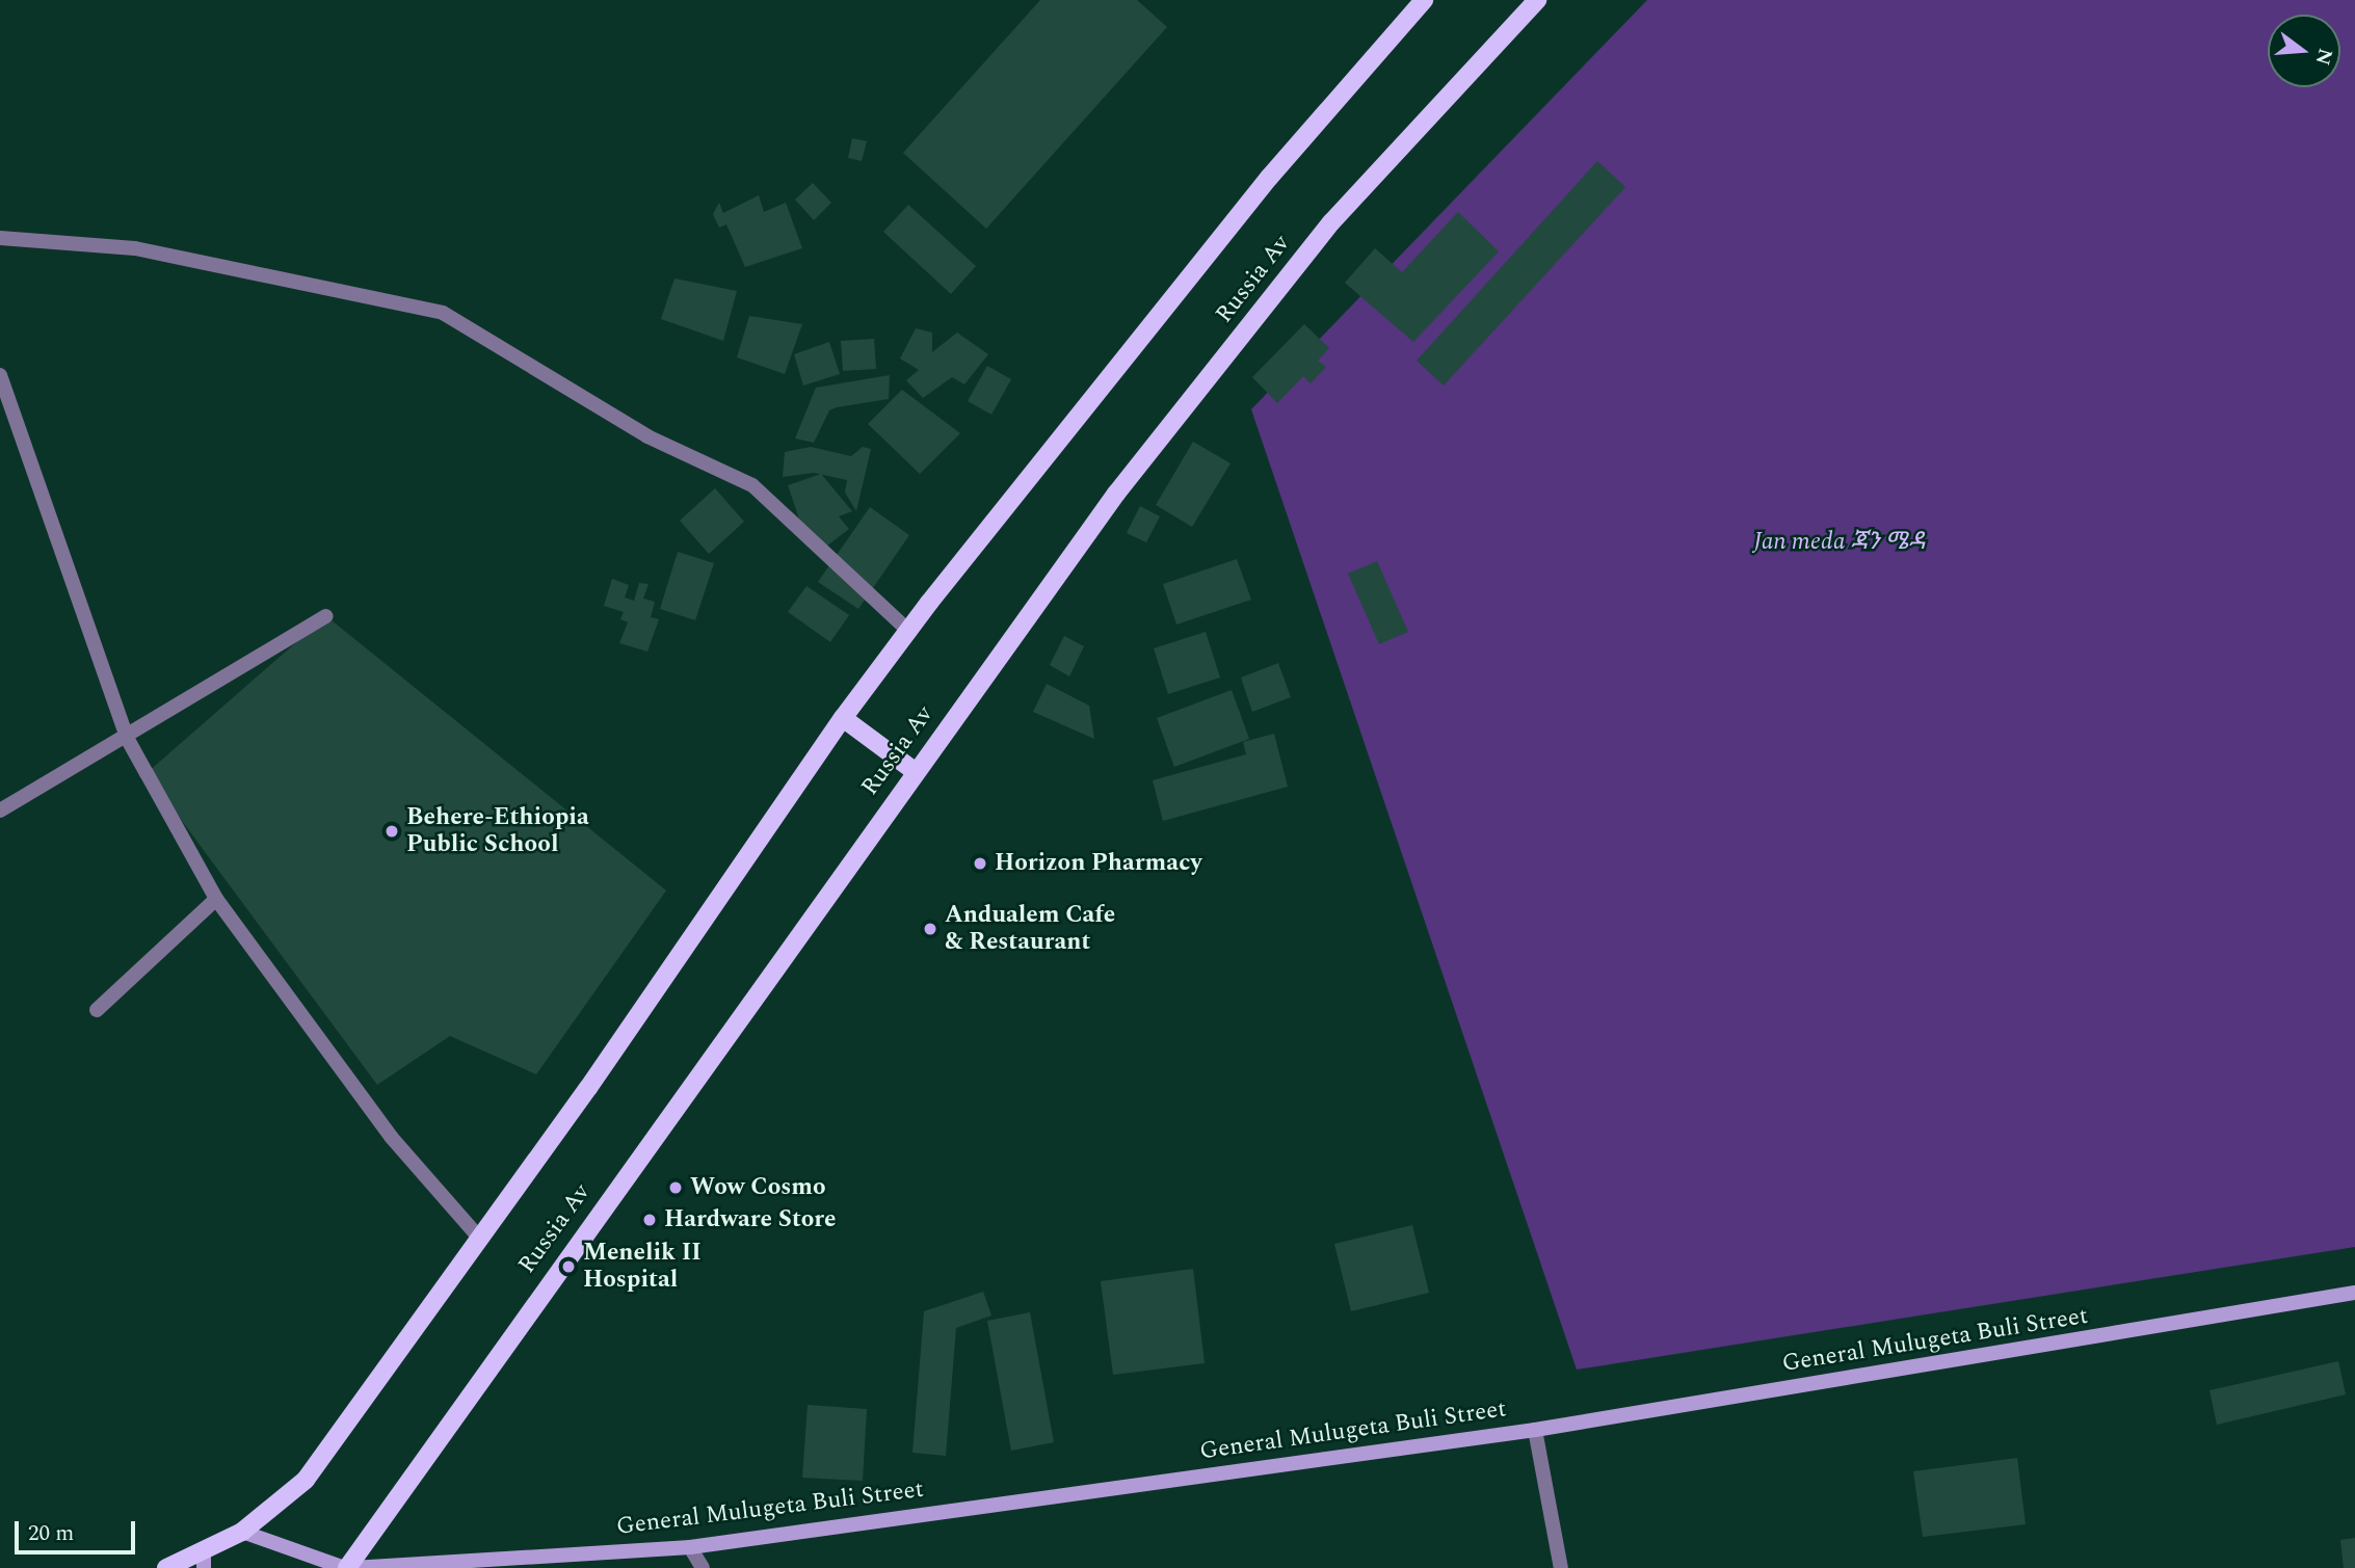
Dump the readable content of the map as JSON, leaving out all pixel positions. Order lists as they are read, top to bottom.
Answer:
{
  "streets": {
    "main road": ["Russia Av", "General Mulugeta Buli Street"]
  },
  "crossings": [
    ["Russia Av", "General Mulugeta Buli Street"]
  ],
  "parks": ["Jan meda ጃን ሜዳ"],
  "places": [
    "Behere-Ethiopia Public School",
    "Horizon Pharmacy",
    "Andualem Cafe & Restaurant",
    "Wow Cosmo",
    "Hardware Store",
    "Menelik II Hospital"
  ],
  "scale_bar": "20 m",
  "north": "right"
}
